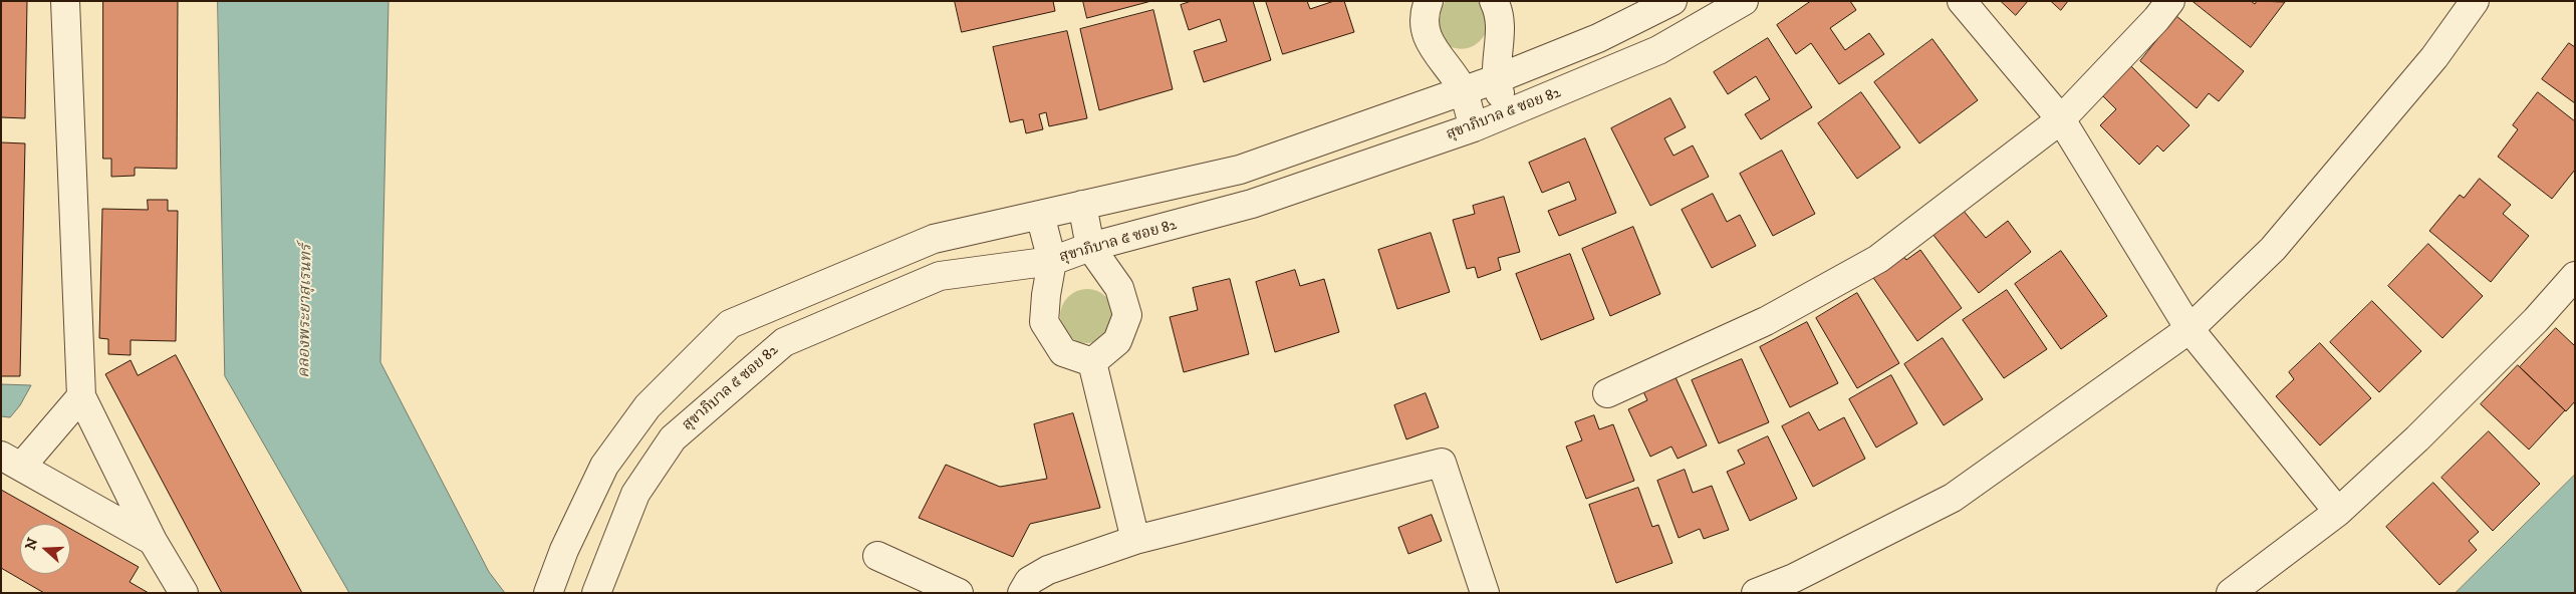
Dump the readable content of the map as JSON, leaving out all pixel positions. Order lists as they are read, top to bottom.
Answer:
{
  "streets": {
    "street": ["สุขาภิบาล ๕ ซอย 82"]
  },
  "water": ["คลองพระยาสุเรนทร์"],
  "north": "left"
}
